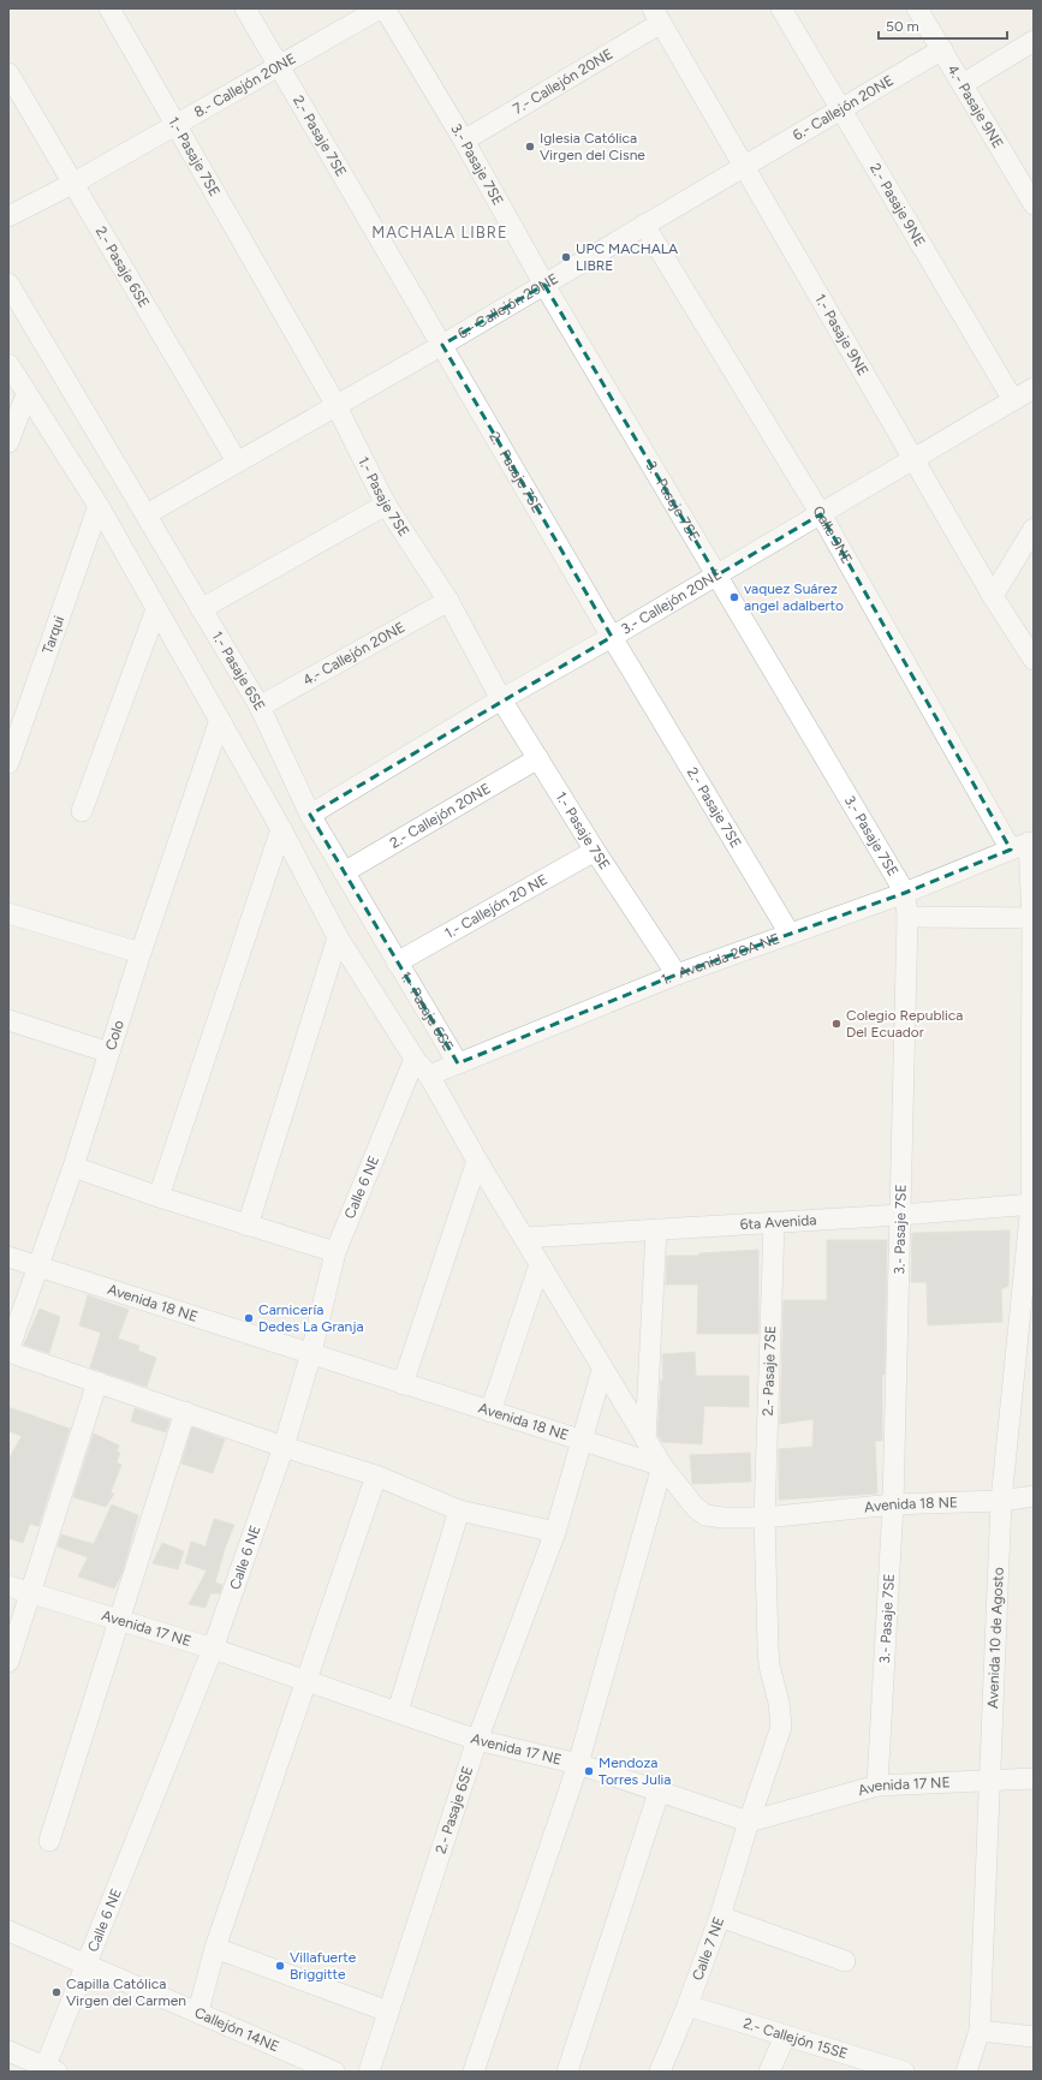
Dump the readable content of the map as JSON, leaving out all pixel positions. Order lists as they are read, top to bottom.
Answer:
{
  "streets": {
    "street": [
      "7.- Callejón 20NE",
      "8.- Callejón 20NE",
      "4.- Pasaje 9NE",
      "6.- Callejón 20NE",
      "2.- Pasaje 7SE",
      "1.- Pasaje 7SE",
      "3.- Pasaje 7SE",
      "2.- Pasaje 9NE",
      "2.- Pasaje 6SE",
      "1.- Pasaje 9NE",
      "Calle 9NE",
      "3.- Callejón 20NE",
      "Tarqui",
      "4.- Callejón 20NE",
      "1.- Pasaje 6SE",
      "2.- Callejón 20NE",
      "1.- Callejón 20 NE",
      "1.- Avenida 20A NE",
      "Colo",
      "Calle 6 NE",
      "6ta Avenida",
      "Avenida 18 NE",
      "Avenida 17 NE",
      "Avenida 10 de Agosto",
      "Calle 7 NE",
      "Callejón 14NE",
      "2.- Callejón 15SE"
    ]
  },
  "crossings": [
    ["7.- Callejón 20NE", "3.- Pasaje 7SE"],
    ["7.- Callejón 20NE", "1.- Pasaje 9NE"],
    ["8.- Callejón 20NE", "2.- Pasaje 7SE"],
    ["8.- Callejón 20NE", "1.- Pasaje 7SE"],
    ["8.- Callejón 20NE", "2.- Pasaje 6SE"],
    ["4.- Pasaje 9NE", "6.- Callejón 20NE"],
    ["6.- Callejón 20NE", "2.- Pasaje 7SE"],
    ["6.- Callejón 20NE", "1.- Pasaje 7SE"],
    ["6.- Callejón 20NE", "3.- Pasaje 7SE"],
    ["6.- Callejón 20NE", "2.- Pasaje 9NE"],
    ["6.- Callejón 20NE", "2.- Pasaje 6SE"],
    ["6.- Callejón 20NE", "1.- Pasaje 9NE"],
    ["6.- Callejón 20NE", "Calle 9NE"],
    ["6.- Callejón 20NE", "1.- Pasaje 6SE"],
    ["2.- Pasaje 7SE", "3.- Callejón 20NE"],
    ["2.- Pasaje 7SE", "1.- Avenida 20A NE"],
    ["2.- Pasaje 7SE", "6ta Avenida"],
    ["2.- Pasaje 7SE", "Avenida 18 NE"],
    ["2.- Pasaje 7SE", "Avenida 17 NE"],
    ["2.- Pasaje 7SE", "Calle 7 NE"],
    ["1.- Pasaje 7SE", "3.- Callejón 20NE"],
    ["1.- Pasaje 7SE", "4.- Callejón 20NE"],
    ["1.- Pasaje 7SE", "2.- Callejón 20NE"],
    ["1.- Pasaje 7SE", "1.- Callejón 20 NE"],
    ["1.- Pasaje 7SE", "1.- Avenida 20A NE"],
    ["3.- Pasaje 7SE", "3.- Callejón 20NE"],
    ["3.- Pasaje 7SE", "1.- Avenida 20A NE"],
    ["3.- Pasaje 7SE", "6ta Avenida"],
    ["3.- Pasaje 7SE", "Avenida 18 NE"],
    ["3.- Pasaje 7SE", "Avenida 17 NE"],
    ["2.- Pasaje 9NE", "3.- Callejón 20NE"],
    ["2.- Pasaje 6SE", "Avenida 18 NE"],
    ["2.- Pasaje 6SE", "Avenida 17 NE"],
    ["1.- Pasaje 9NE", "3.- Callejón 20NE"],
    ["Calle 9NE", "3.- Callejón 20NE"],
    ["Calle 9NE", "1.- Avenida 20A NE"],
    ["3.- Callejón 20NE", "1.- Pasaje 6SE"],
    ["4.- Callejón 20NE", "1.- Pasaje 6SE"],
    ["1.- Pasaje 6SE", "2.- Callejón 20NE"],
    ["1.- Pasaje 6SE", "1.- Callejón 20 NE"],
    ["1.- Pasaje 6SE", "1.- Avenida 20A NE"],
    ["Colo", "Avenida 18 NE"],
    ["Calle 6 NE", "Avenida 18 NE"],
    ["Calle 6 NE", "Avenida 17 NE"],
    ["Calle 6 NE", "Callejón 14NE"],
    ["6ta Avenida", "Avenida 10 de Agosto"],
    ["Avenida 18 NE", "Avenida 10 de Agosto"],
    ["Avenida 17 NE", "Avenida 10 de Agosto"],
    ["Avenida 17 NE", "Calle 7 NE"],
    ["Calle 7 NE", "2.- Callejón 15SE"]
  ],
  "districts": ["MACHALA LIBRE"],
  "places": [
    "Iglesia Católica Virgen del Cisne",
    "UPC MACHALA LIBRE",
    "vaquez Suárez angel adalberto",
    "Colegio Republica Del Ecuador",
    "Carnicería Dedes La Granja",
    "Mendoza Torres Julia",
    "Villafuerte Briggitte",
    "Capilla Católica Virgen del Carmen"
  ],
  "scale_bar": "50 m"
}
